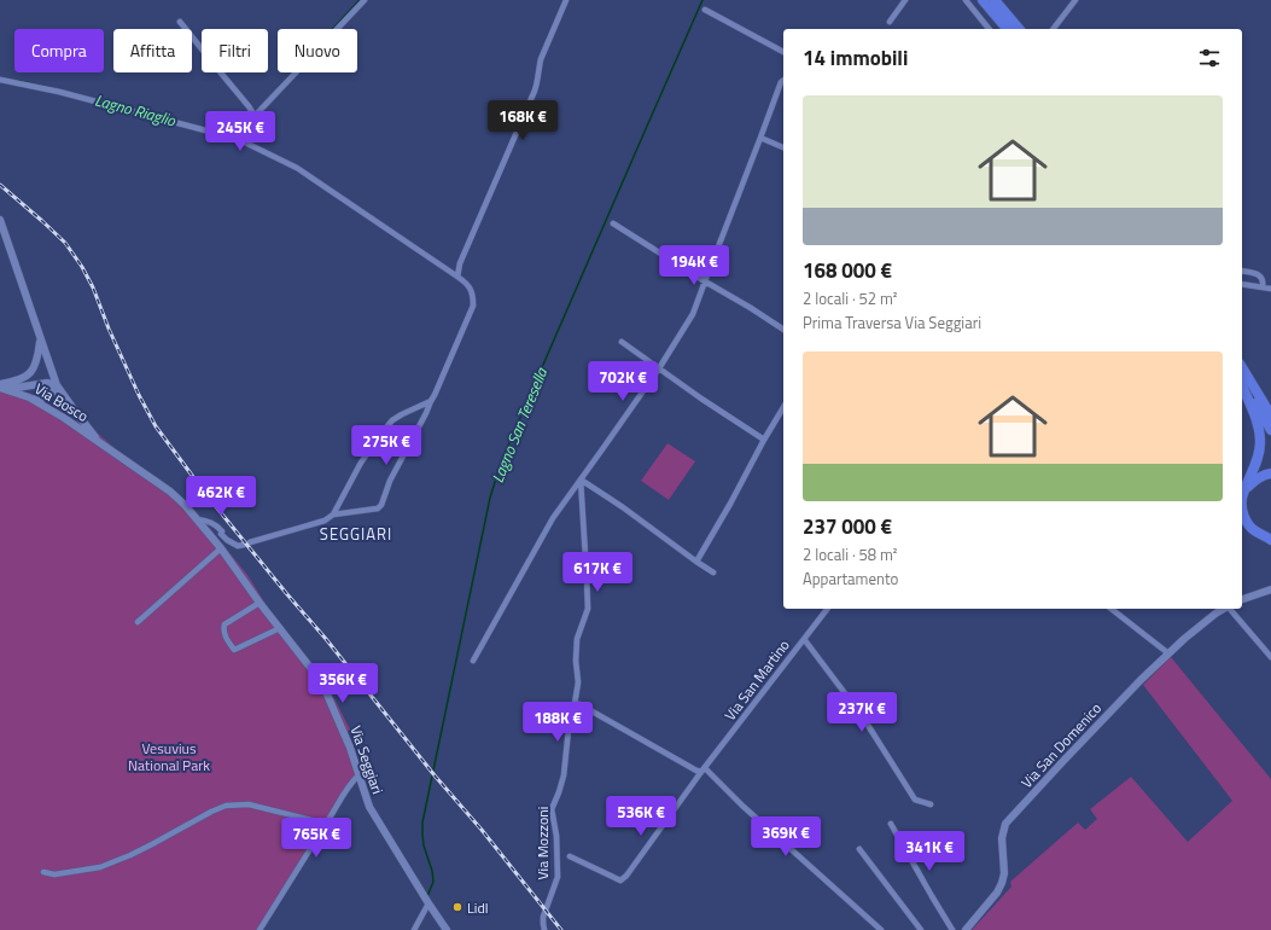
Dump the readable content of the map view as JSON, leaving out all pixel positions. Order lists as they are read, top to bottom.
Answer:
{
  "streets": {
    "main road": ["Via Bosco", "Via San Domenico", "Via Seggiari"],
    "street": ["Via San Martino", "Via Mozzoni"]
  },
  "crossings": [
    ["Via Bosco", "Via Seggiari"]
  ],
  "districts": ["SEGGIARI"],
  "water": ["Lagno Riaglio", "Lagno San Teresella"],
  "parks": ["Vesuvius National Park"],
  "places": ["Lidl"],
  "page": {
    "chip": [
      "Compra",
      "Affitta",
      "Filtri",
      "Nuovo"
    ],
    "heading": "14 immobili",
    "list": [
      {
        "name": "168 000 €",
        "note": "2 locali · 52 m² · Prima Traversa Via Seggiari"
      },
      {
        "name": "237 000 €",
        "note": "2 locali · 58 m² · Appartamento"
      }
    ],
    "price": [
      "168K €",
      "245K €",
      "194K €",
      "702K €",
      "275K €",
      "462K €",
      "617K €",
      "356K €",
      "237K €",
      "188K €",
      "536K €",
      "369K €",
      "765K €",
      "341K €"
    ]
  }
}
